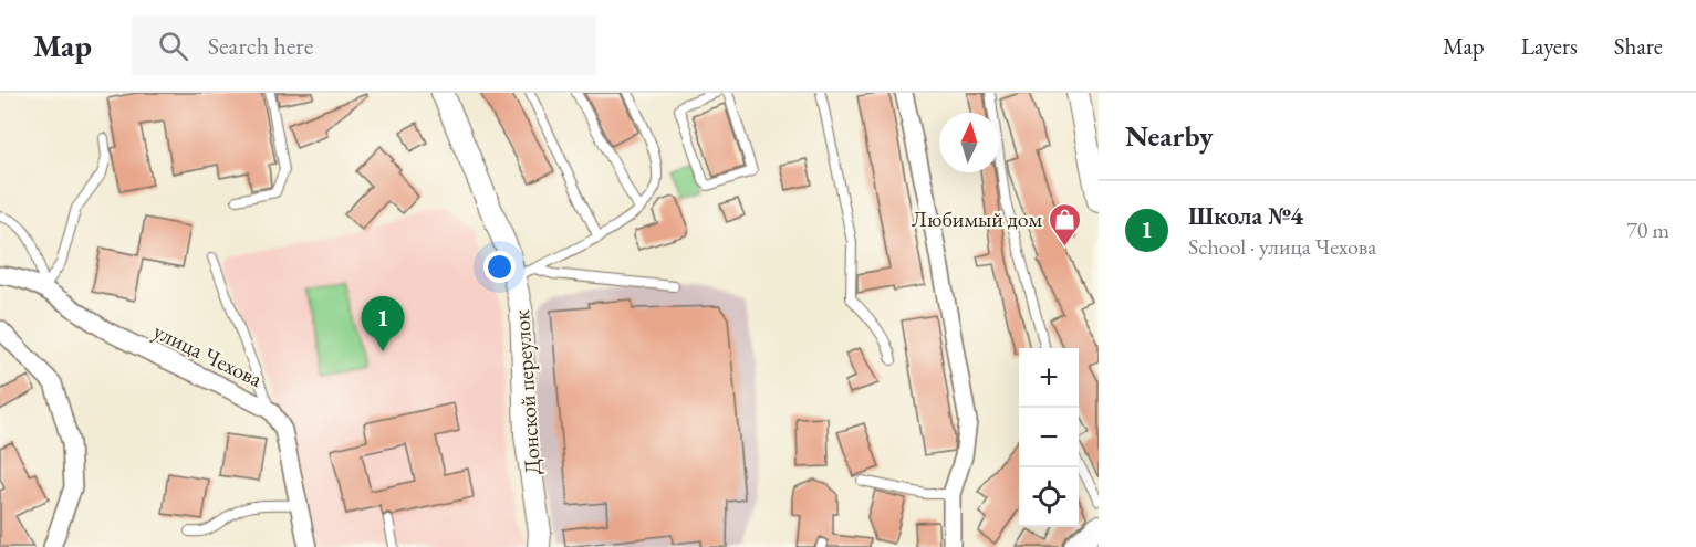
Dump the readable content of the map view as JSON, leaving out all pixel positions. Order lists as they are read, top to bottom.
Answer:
{
  "streets": {
    "street": ["улица Чехова", "Донской переулок"]
  },
  "places": {
    "shop": ["Любимый дом"]
  },
  "north": "top",
  "page": {
    "header": "Map",
    "search": "Search here",
    "nav": ["Map", "Layers", "Share"],
    "heading": "Nearby",
    "list": [
      {
        "mark": "1",
        "name": "Школа №4",
        "note": "School · улица Чехова",
        "value": "70 m"
      }
    ],
    "pins": "1",
    "map_buttons": ["+", "−"]
  }
}
